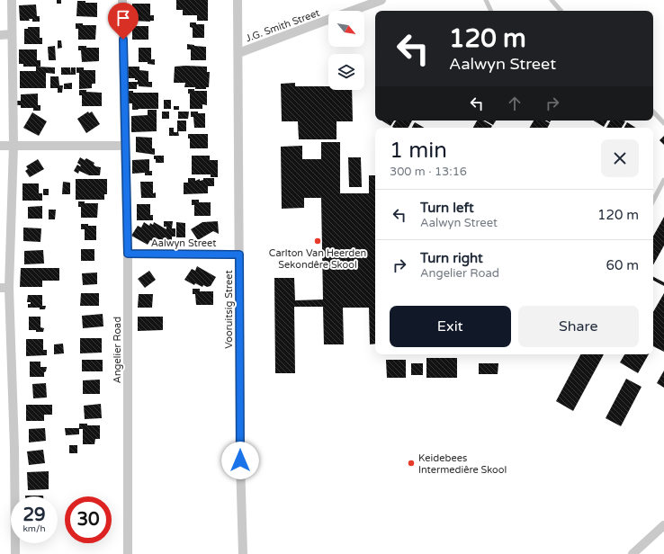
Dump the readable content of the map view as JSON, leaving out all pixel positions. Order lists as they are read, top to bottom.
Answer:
{
  "streets": {
    "street": [
      "J.G. Smith Street",
      "Aalwyn Street",
      "Vooruitsig Street",
      "Angelier Road"
    ]
  },
  "crossings": [
    ["J.G. Smith Street", "Vooruitsig Street"],
    ["Aalwyn Street", "Vooruitsig Street"],
    ["Aalwyn Street", "Angelier Road"]
  ],
  "places": ["Carlton Van Heerden Sekondêre Skool", "Keidebees Intermediêre Skool"],
  "north": "bottom right",
  "page": {
    "turn": ["120 m", "Aalwyn Street"],
    "heading": ["1 min", "300 m · 13:16"],
    "list": [
      {
        "name": "Turn left",
        "note": "Aalwyn Street",
        "value": "120 m"
      },
      {
        "name": "Turn right",
        "note": "Angelier Road",
        "value": "60 m"
      }
    ],
    "buttons": ["Exit", "Share"],
    "speed": "29 km/h",
    "limit": "30"
  }
}
